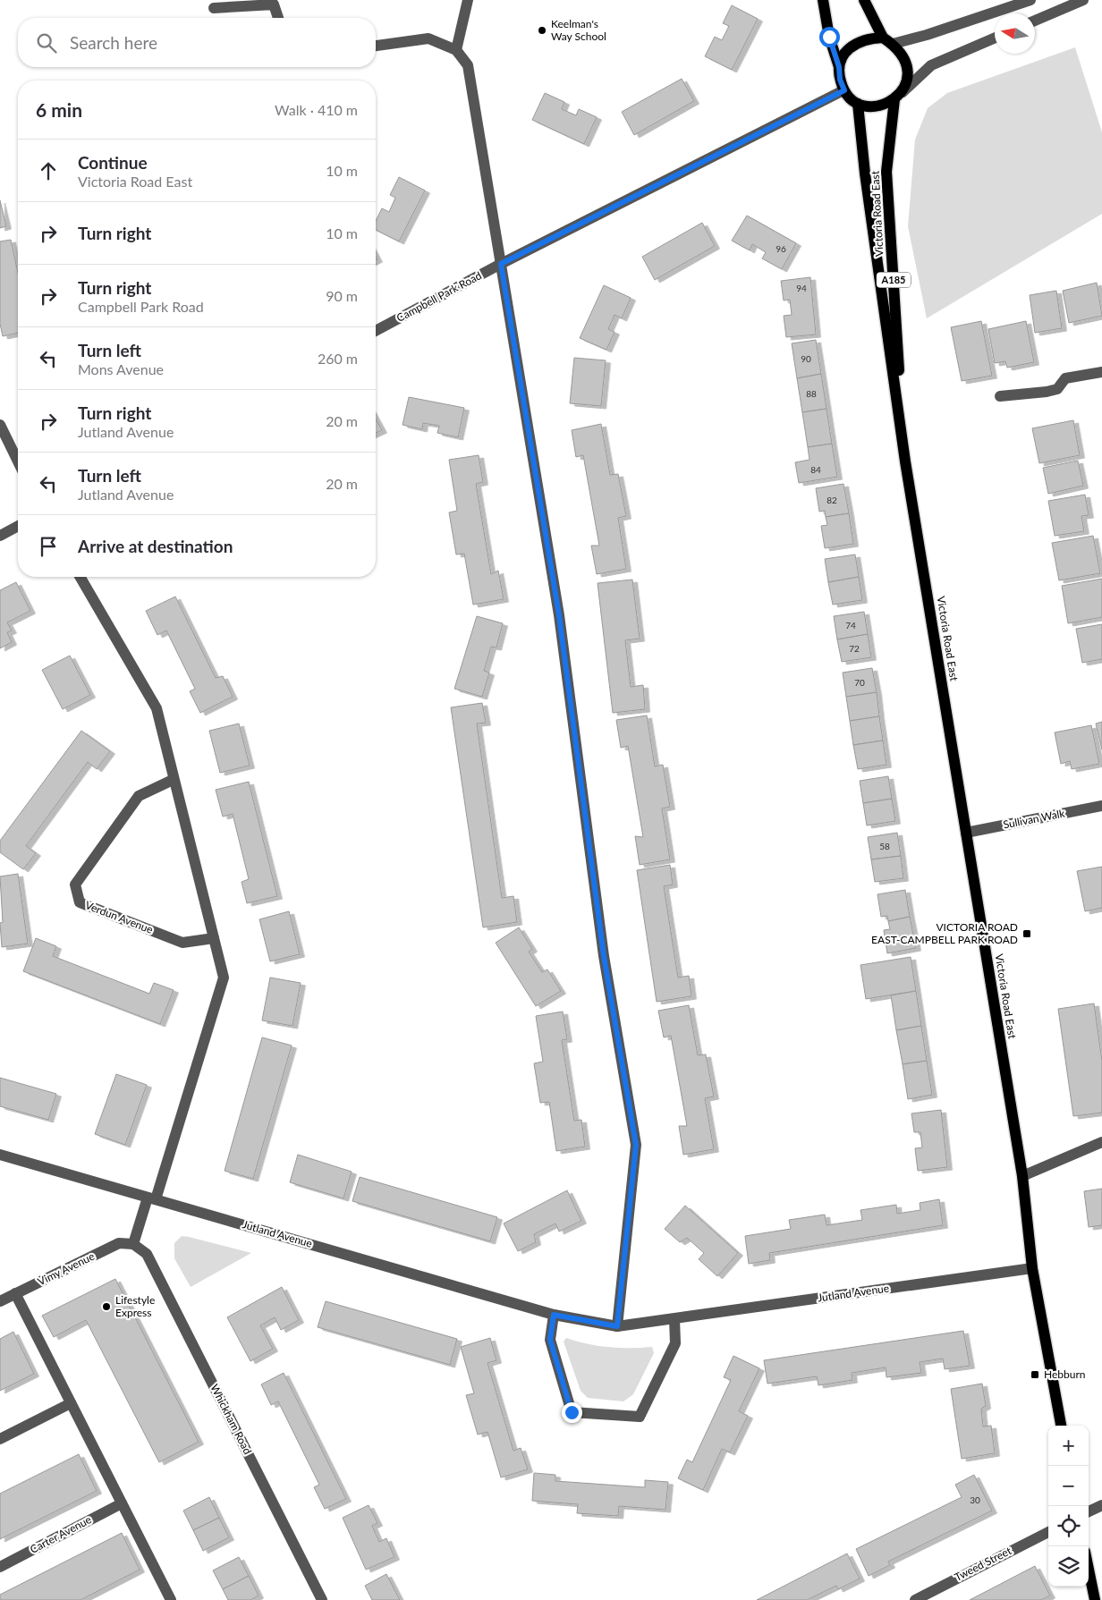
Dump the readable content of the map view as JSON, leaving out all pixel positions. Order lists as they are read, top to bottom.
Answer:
{
  "streets": {
    "main road": ["Victoria Road East", "A185"],
    "street": [
      "Campbell Park Road",
      "Sullivan Walk",
      "Verdun Avenue",
      "Jutland Avenue",
      "Vimy Avenue",
      "Whickham Road",
      "Carter Avenue",
      "Tweed Street"
    ]
  },
  "crossings": [
    ["Victoria Road East", "Campbell Park Road"],
    ["Victoria Road East", "Sullivan Walk"],
    ["Victoria Road East", "Jutland Avenue"],
    ["Vimy Avenue", "Whickham Road"]
  ],
  "places": {
    "other": ["Keelman's Way School", "Lifestyle Express"],
    "transit": ["VICTORIA ROAD EAST-CAMPBELL PARK ROAD", "Hebburn"]
  },
  "house_numbers": [
    "96",
    "94",
    "90",
    "88",
    "84",
    "82",
    "74",
    "72",
    "70",
    "58",
    "30"
  ],
  "north": "left",
  "page": {
    "search": "Search here",
    "heading": ["6 min", "Walk · 410 m"],
    "list": [
      ["Continue", "Victoria Road East", "10 m"],
      ["Turn right", "10 m"],
      ["Turn right", "Campbell Park Road", "90 m"],
      ["Turn left", "Mons Avenue", "260 m"],
      ["Turn right", "Jutland Avenue", "20 m"],
      ["Turn left", "Jutland Avenue", "20 m"],
      "Arrive at destination"
    ],
    "map_buttons": ["+", "−"]
  }
}
